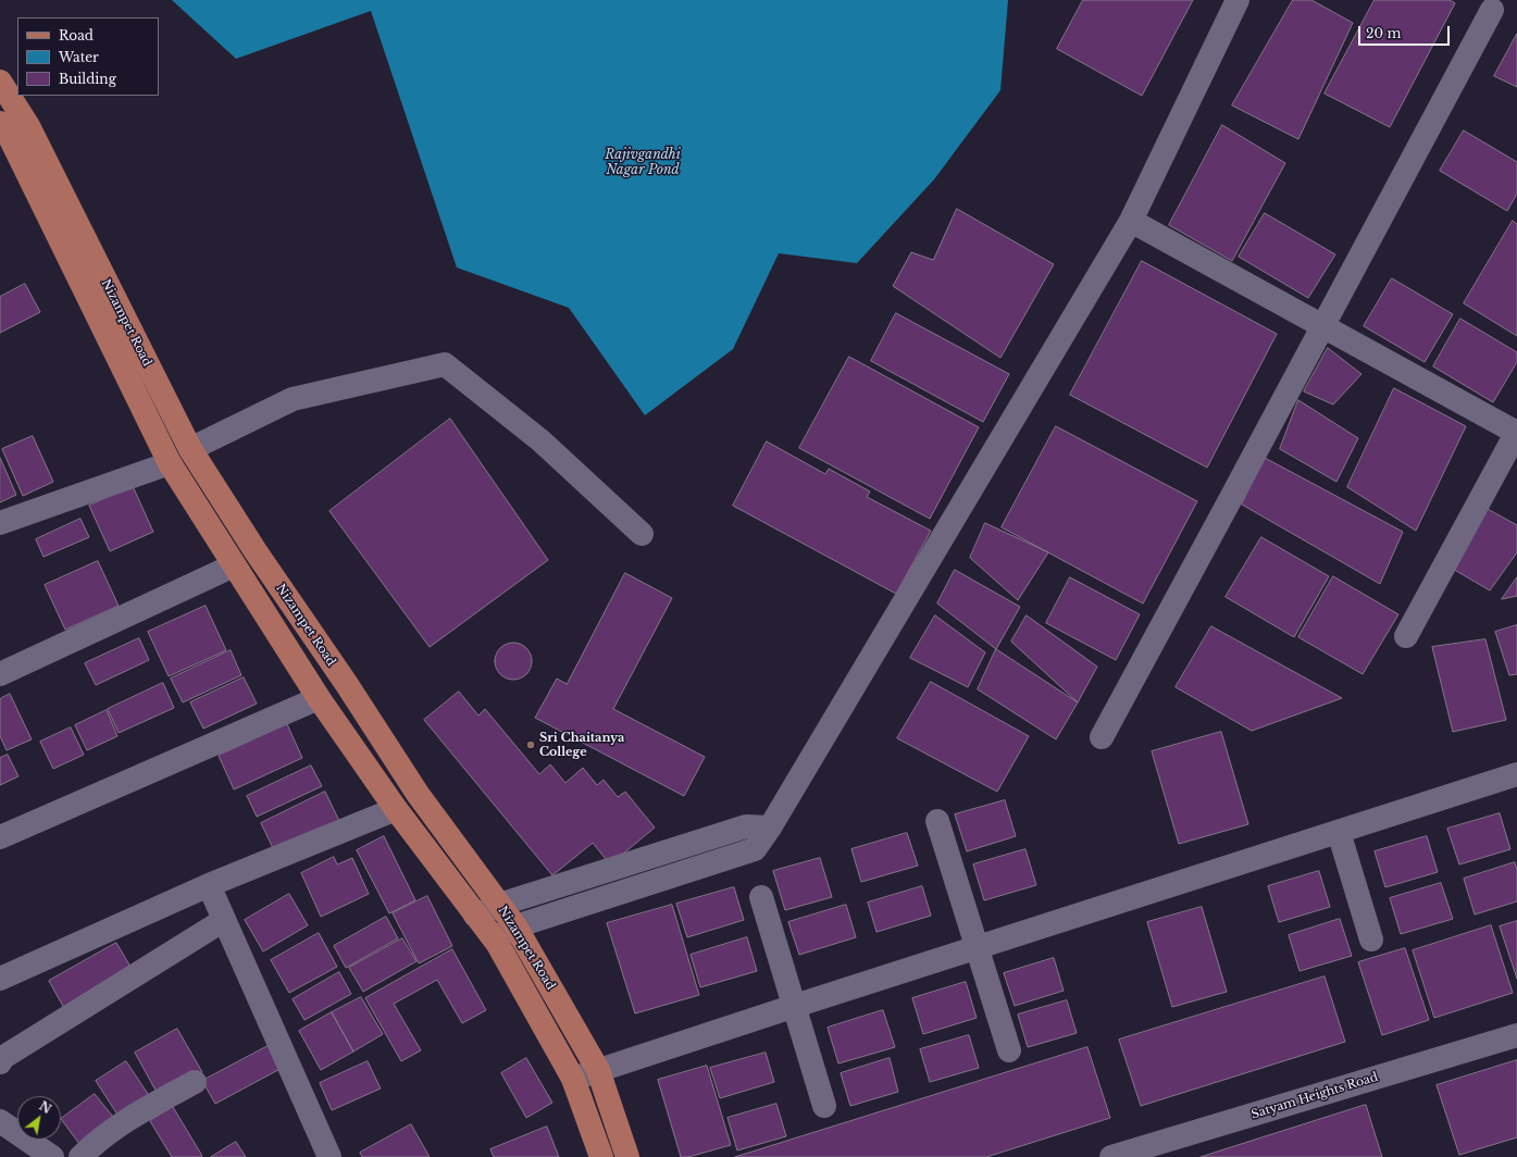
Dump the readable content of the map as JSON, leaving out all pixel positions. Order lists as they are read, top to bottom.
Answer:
{
  "streets": {
    "main road": ["Nizampet Road"],
    "street": ["Satyam Heights Road"]
  },
  "water": ["Rajivgandhi Nagar Pond"],
  "places": ["Sri Chaitanya College"],
  "legend": ["Road", "Water", "Building"],
  "scale_bar": "20 m",
  "north": "top right"
}
